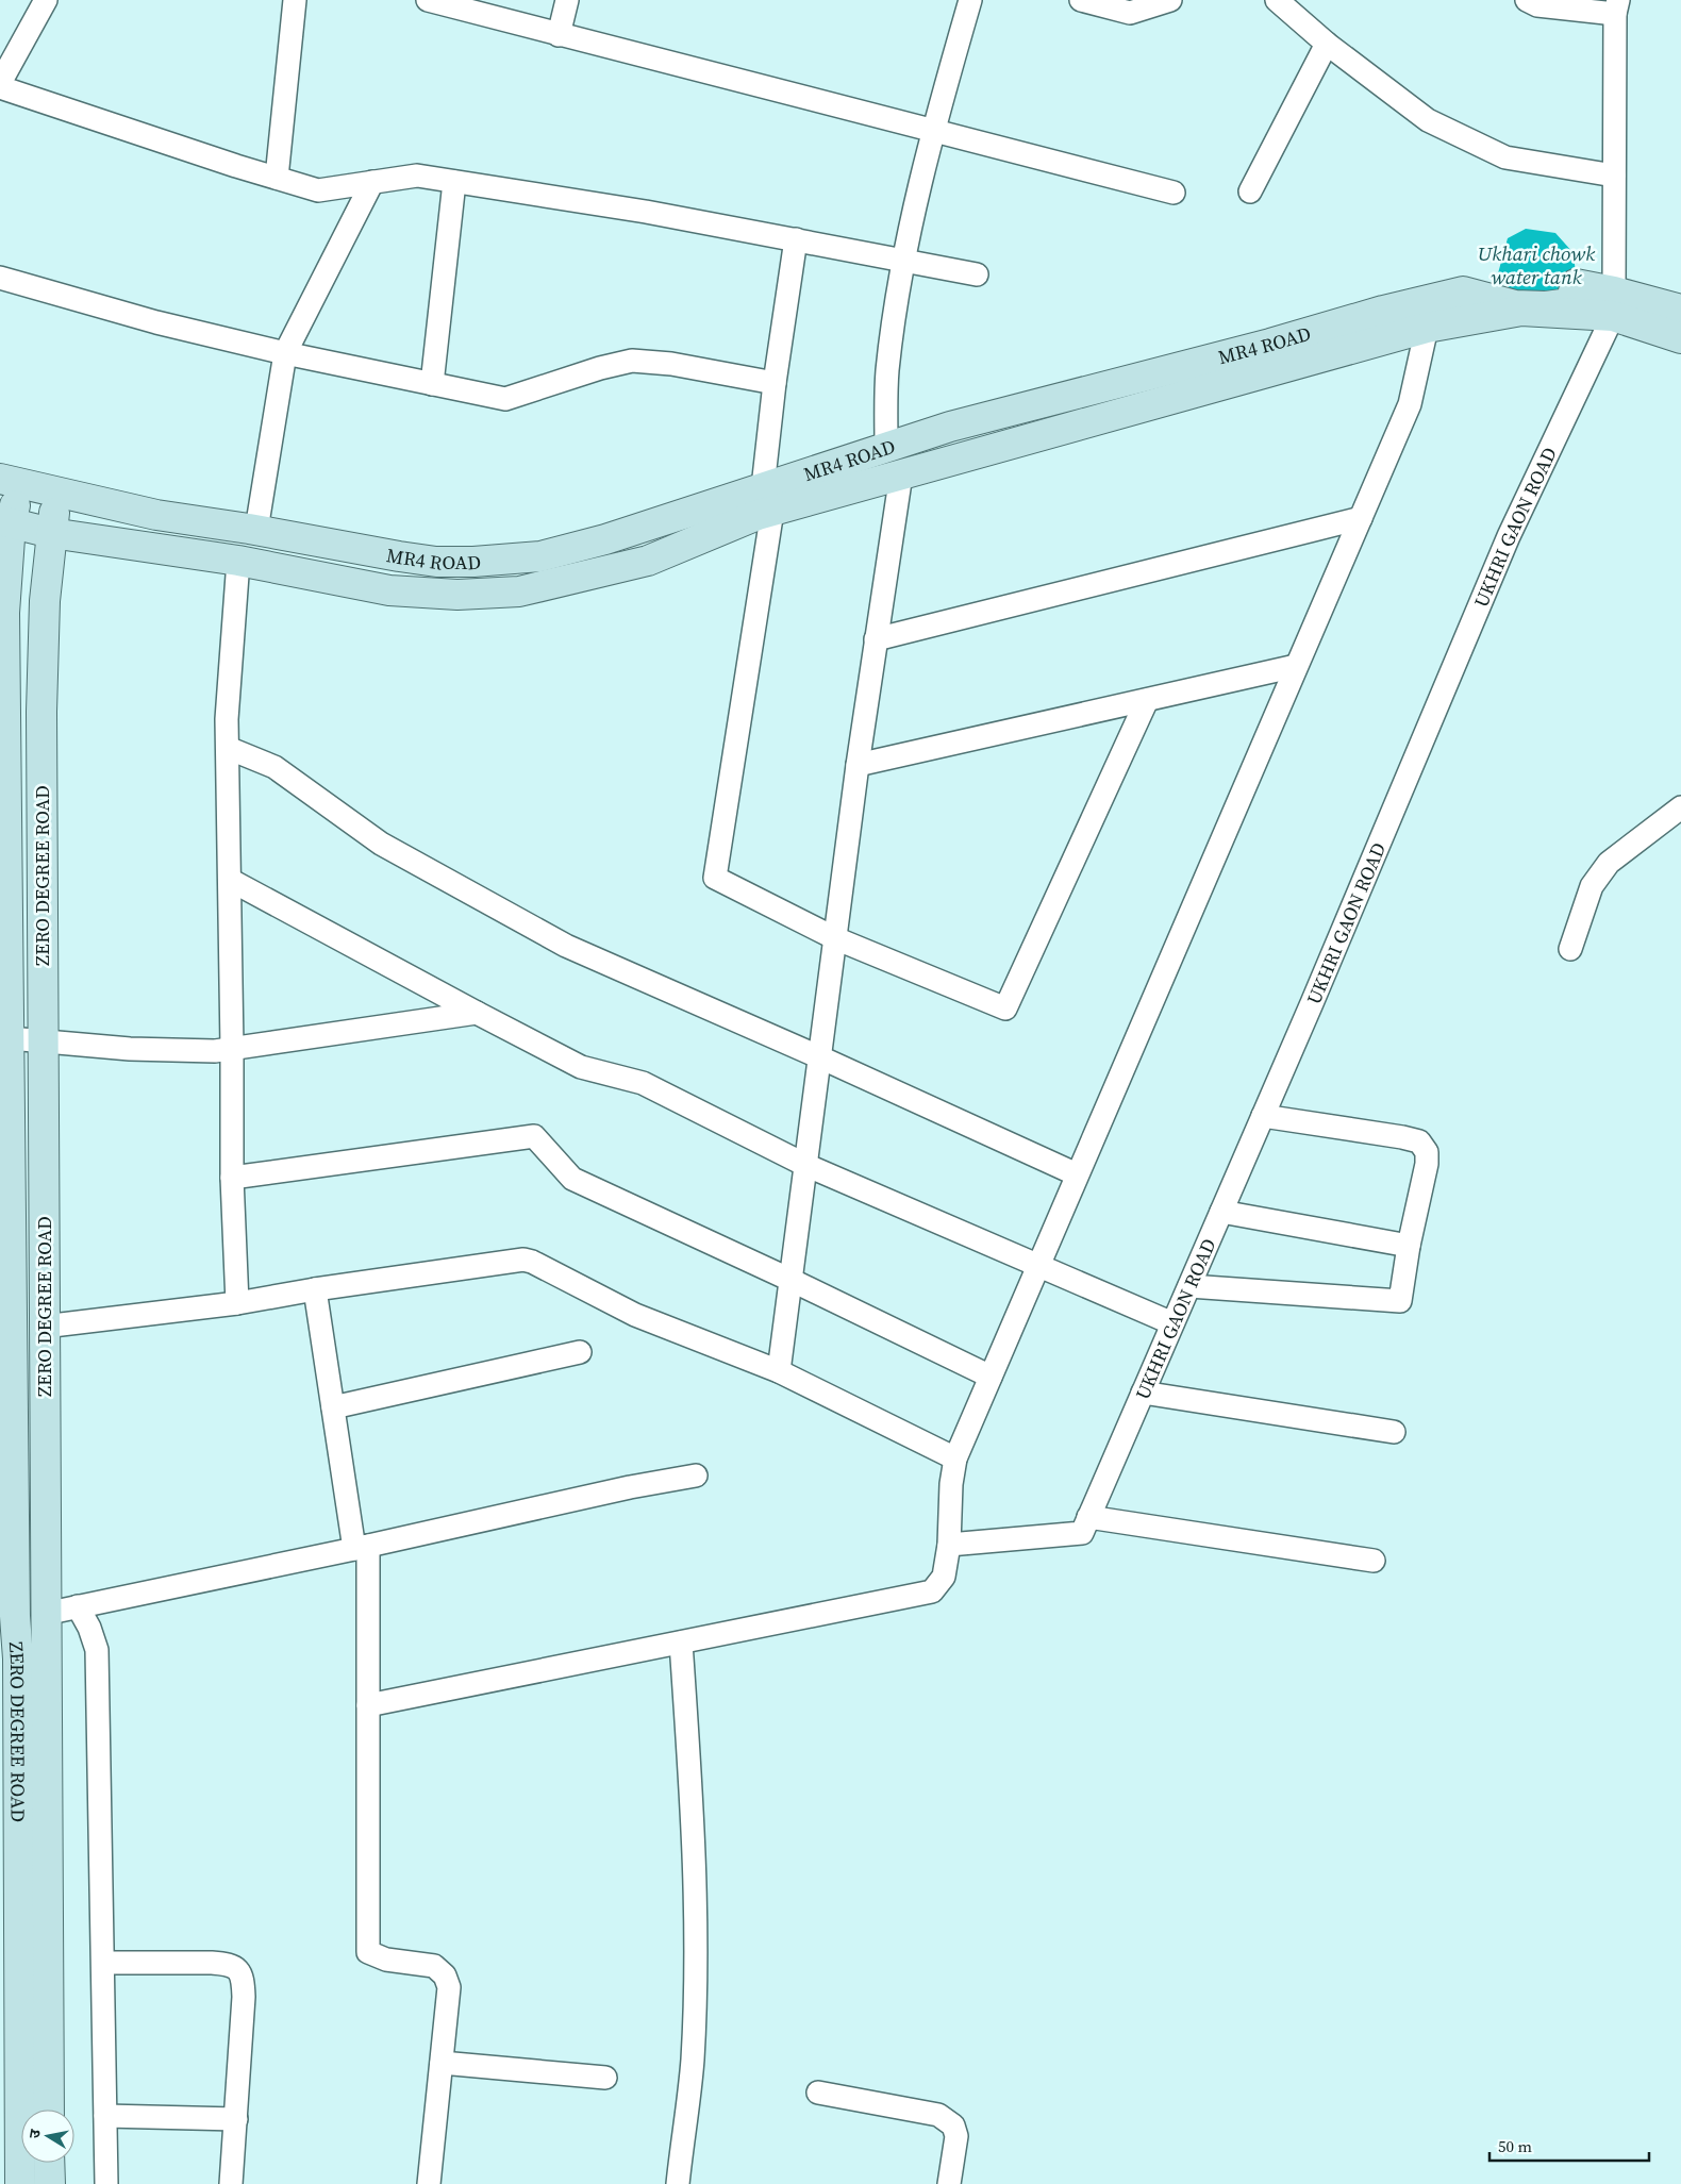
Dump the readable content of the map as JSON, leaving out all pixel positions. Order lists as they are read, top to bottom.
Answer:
{
  "streets": {
    "street": ["MR4 ROAD", "UKHRI GAON ROAD", "ZERO DEGREE ROAD"]
  },
  "crossings": [
    ["MR4 ROAD", "UKHRI GAON ROAD"],
    ["MR4 ROAD", "ZERO DEGREE ROAD"]
  ],
  "water": ["Ukhari chowk water tank"],
  "scale_bar": "50 m",
  "north": "left"
}
